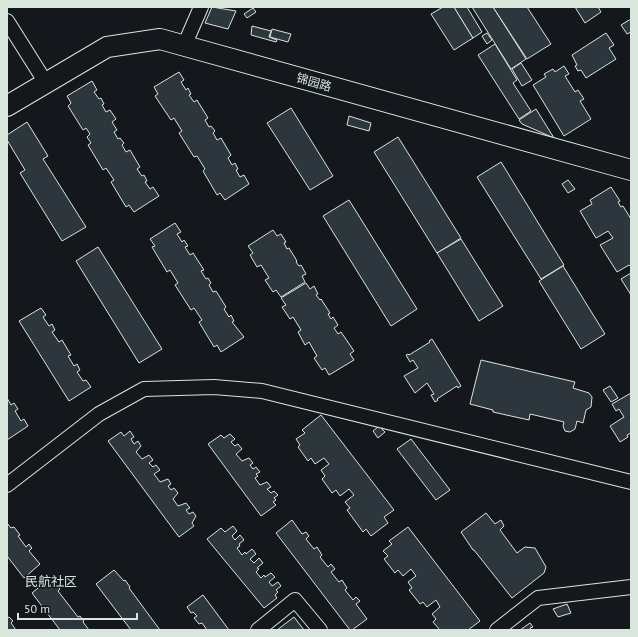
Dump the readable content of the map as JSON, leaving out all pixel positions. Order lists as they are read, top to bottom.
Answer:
{
  "streets": {
    "street": ["锦园路"]
  },
  "districts": ["民航社区"],
  "scale_bar": "50 m"
}
